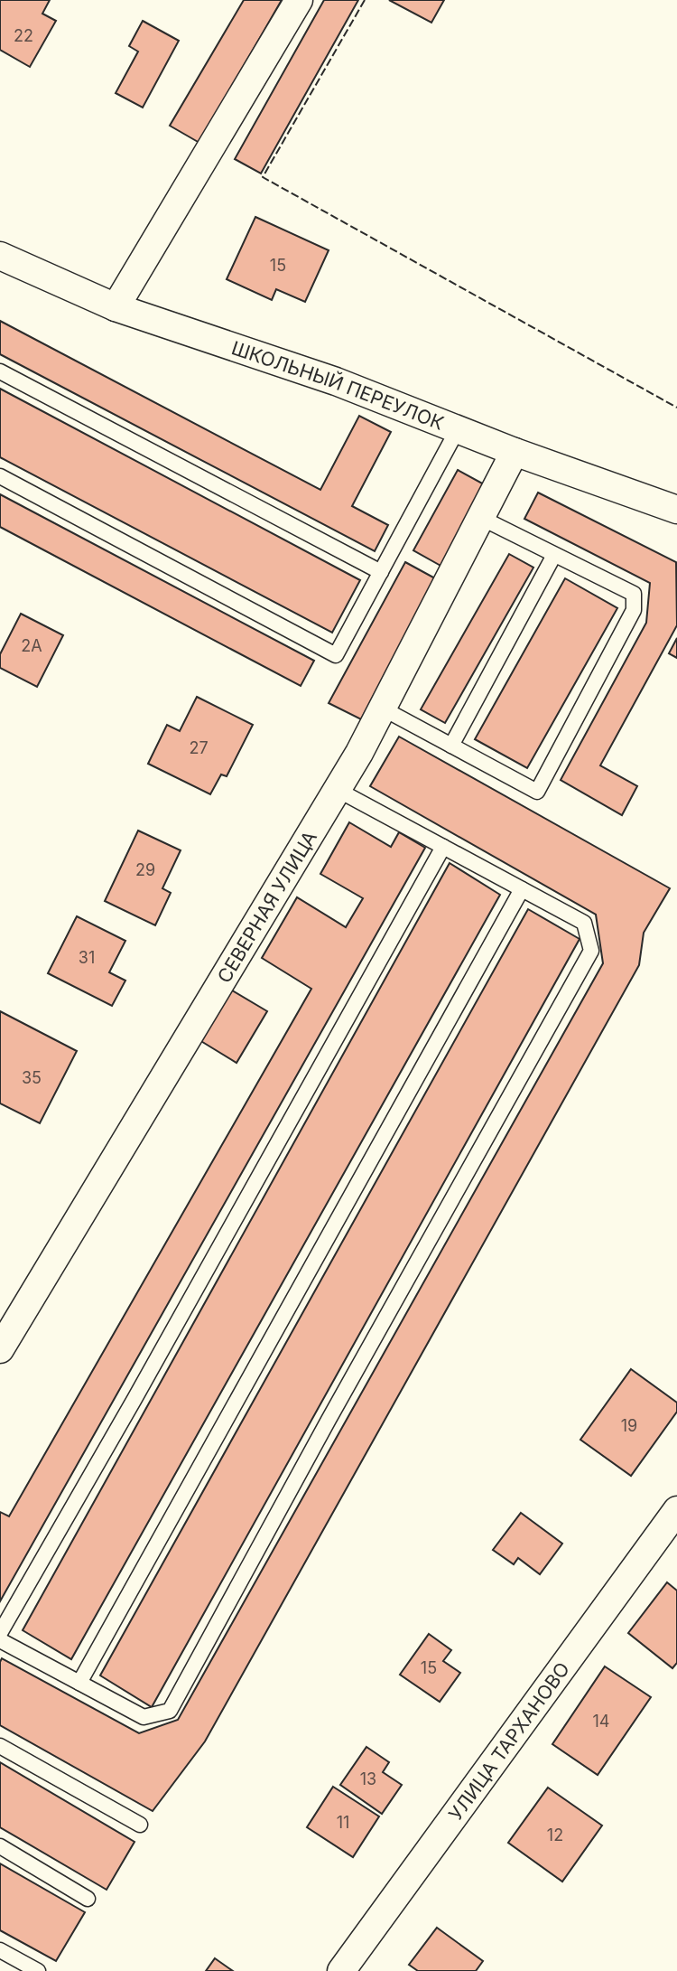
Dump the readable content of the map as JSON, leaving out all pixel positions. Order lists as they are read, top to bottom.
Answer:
{
  "streets": {
    "street": ["ШКОЛЬНЫЙ ПЕРЕУЛОК", "СЕВЕРНАЯ УЛИЦА", "УЛИЦА ТАРХАНОВО"]
  },
  "crossings": [
    ["ШКОЛЬНЫЙ ПЕРЕУЛОК", "СЕВЕРНАЯ УЛИЦА"]
  ],
  "house_numbers": [
    "22",
    "15",
    "2А",
    "27",
    "29",
    "31",
    "35",
    "19",
    "15",
    "14",
    "13",
    "11",
    "12"
  ]
}
